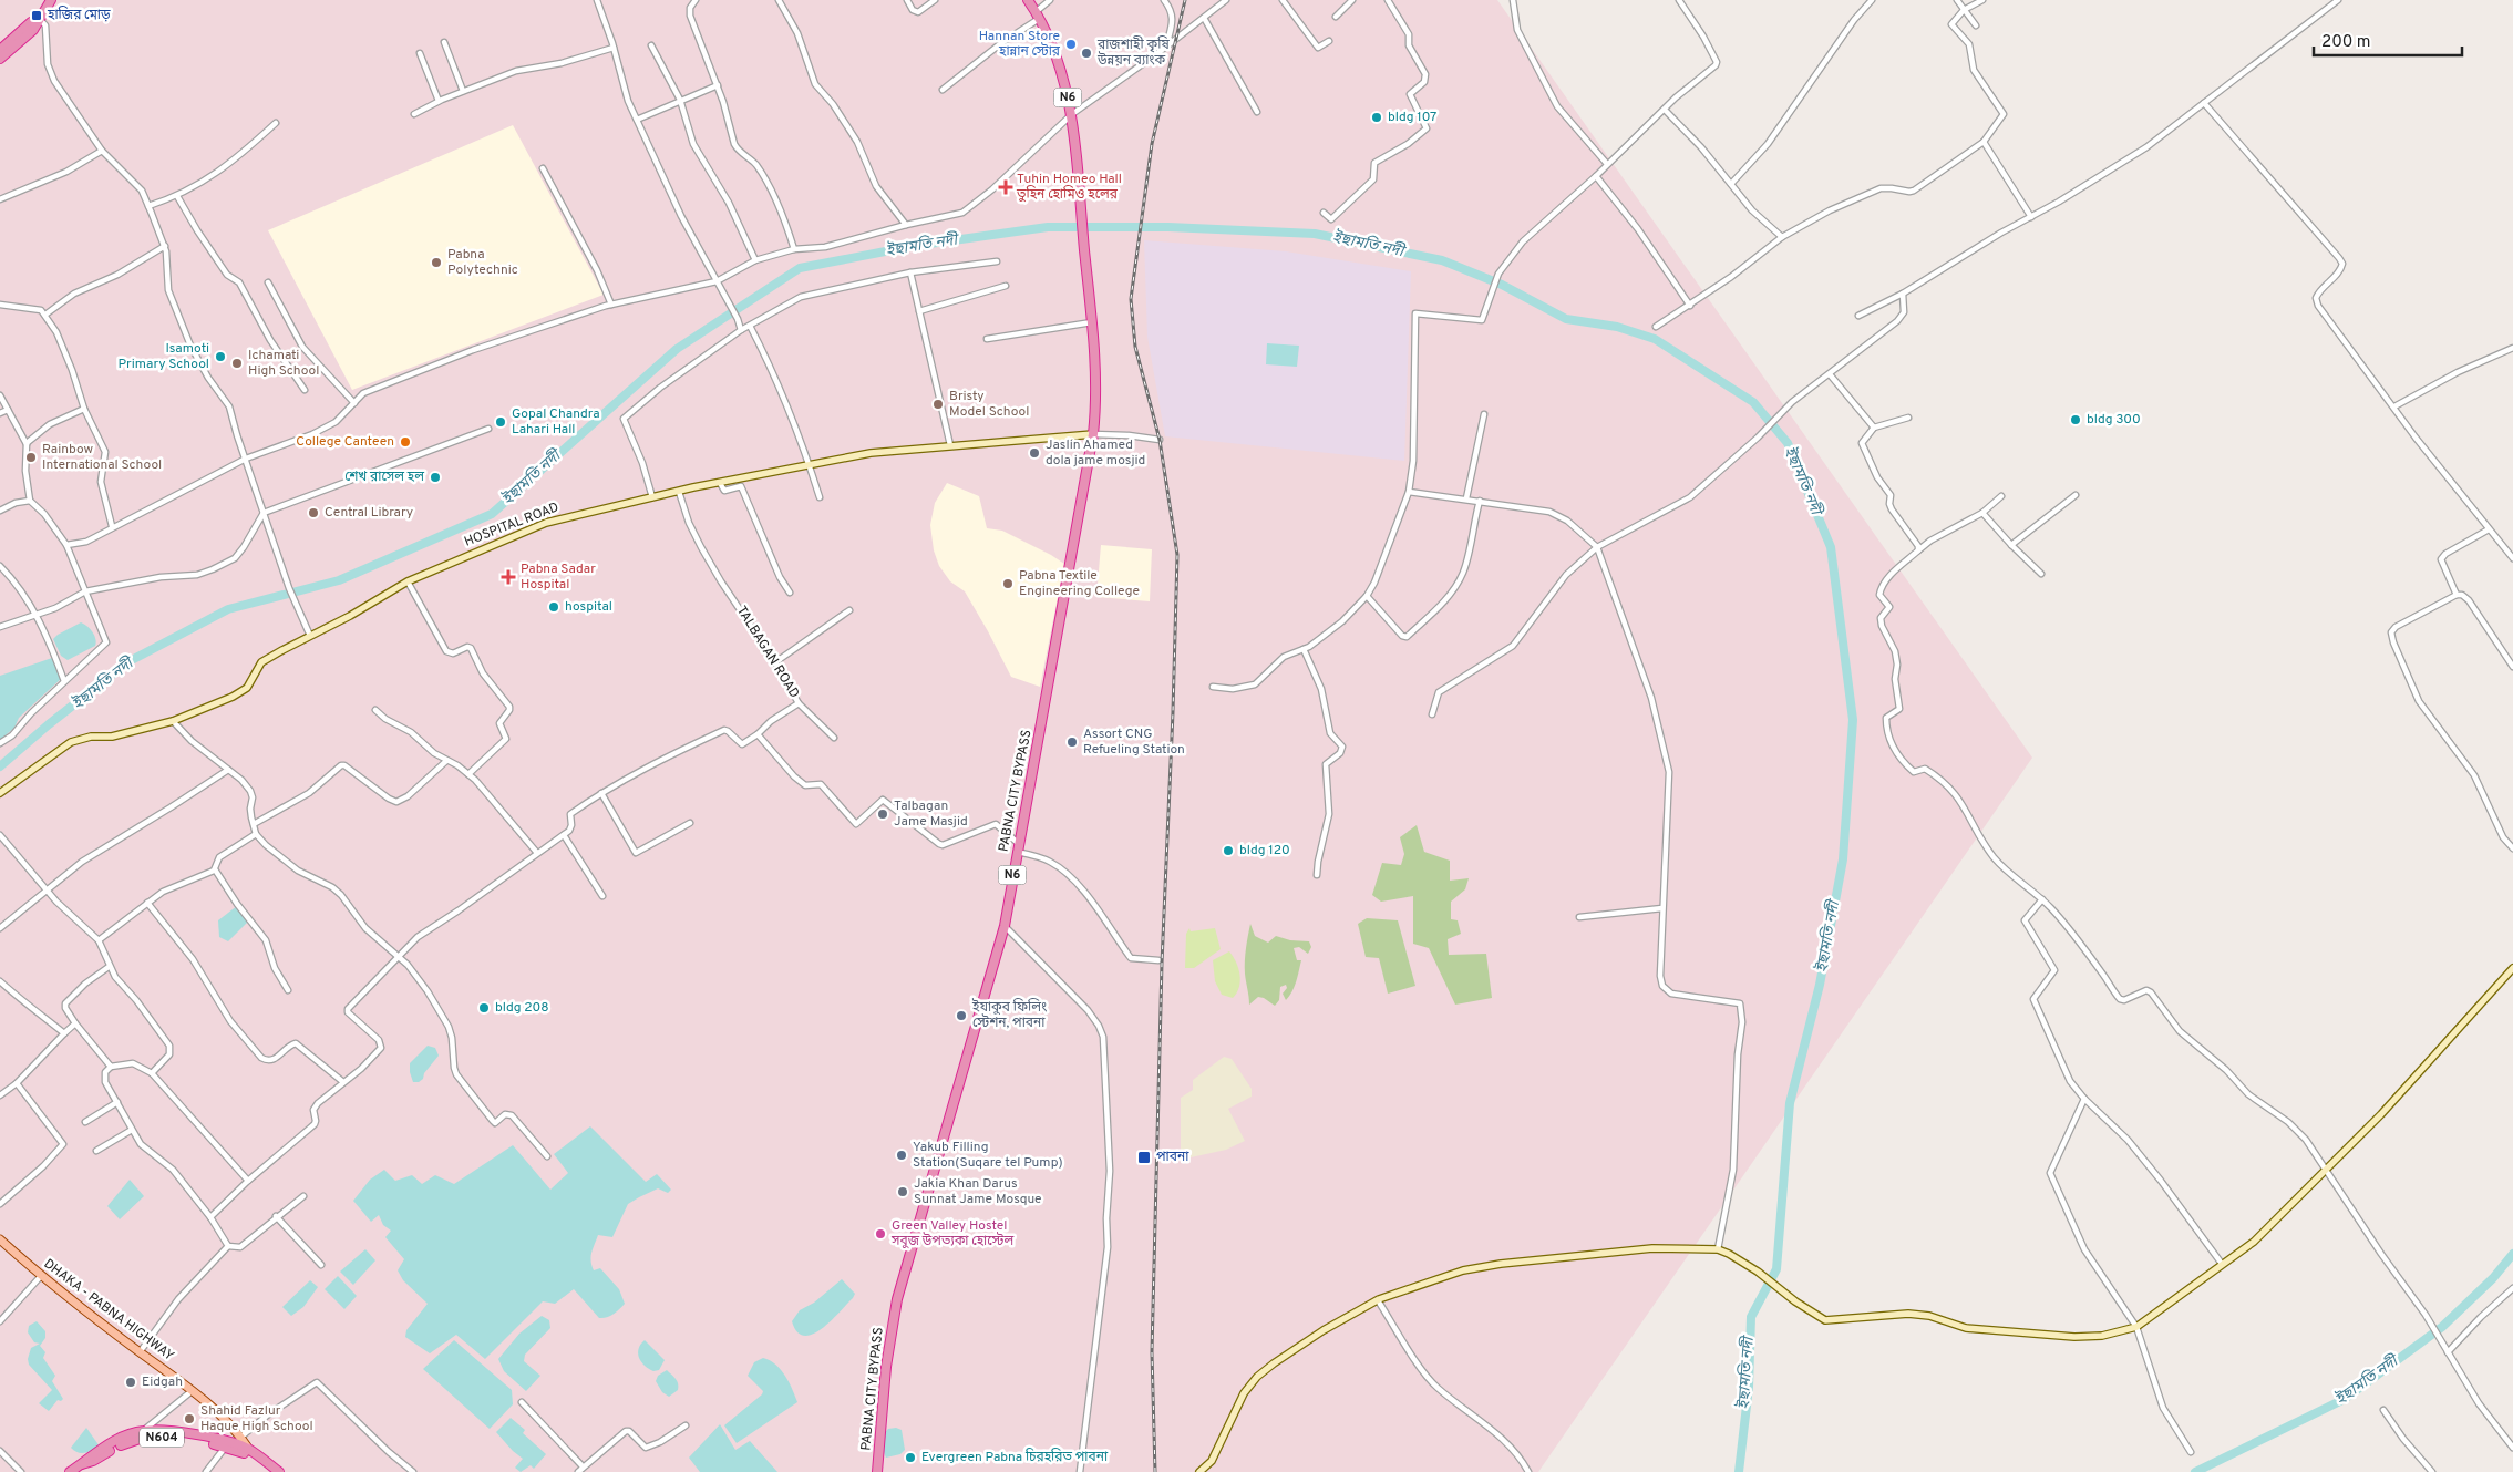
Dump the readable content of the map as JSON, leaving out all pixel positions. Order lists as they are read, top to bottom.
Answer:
{
  "streets": {
    "highway": [
      "N6",
      "PABNA CITY BYPASS",
      "DHAKA - PABNA HIGHWAY",
      "N604"
    ],
    "main road": ["HOSPITAL ROAD"],
    "street": ["TALBAGAN ROAD"]
  },
  "crossings": [
    ["N6", "PABNA CITY BYPASS"],
    ["HOSPITAL ROAD", "TALBAGAN ROAD"],
    ["HOSPITAL ROAD", "PABNA CITY BYPASS"],
    ["DHAKA - PABNA HIGHWAY", "N604"]
  ],
  "water": ["ইছামতি নদী"],
  "places": {
    "transit": ["হাজির মোড়", "পাবনা"],
    "other": [
      "Hannan Store হান্নান স্টোর",
      "রাজশাহী কৃষি উন্নয়ন ব্যাংক",
      "bldg 107",
      "Pabna Polytechnic",
      "Isamoti Primary School",
      "Ichamati High School",
      "Bristy Model School",
      "bldg 300",
      "Gopal Chandra Lahari Hall",
      "College Canteen",
      "Jaslin Ahamed dola jame mosjid",
      "Rainbow International School",
      "শেখ রাসেল হল",
      "Central Library",
      "Pabna Textile Engineering College",
      "hospital",
      "Assort CNG Refueling Station",
      "Talbagan Jame Masjid",
      "bldg 120",
      "bldg 208",
      "ইয়াকুব ফিলিং স্টেশন, পাবনা",
      "Yakub Filling Station(Suqare tel Pump)",
      "Jakia Khan Darus Sunnat Jame Mosque",
      "Green Valley Hostel সবুজ উপত্যকা হোস্টেল",
      "Eidgah",
      "Shahid Fazlur Haque High School",
      "Evergreen Pabna চিরহরিত পাবনা"
    ],
    "health": ["Tuhin Homeo Hall তুহিন হোমিও হলের", "Pabna Sadar Hospital"]
  },
  "scale_bar": "200 m"
}
